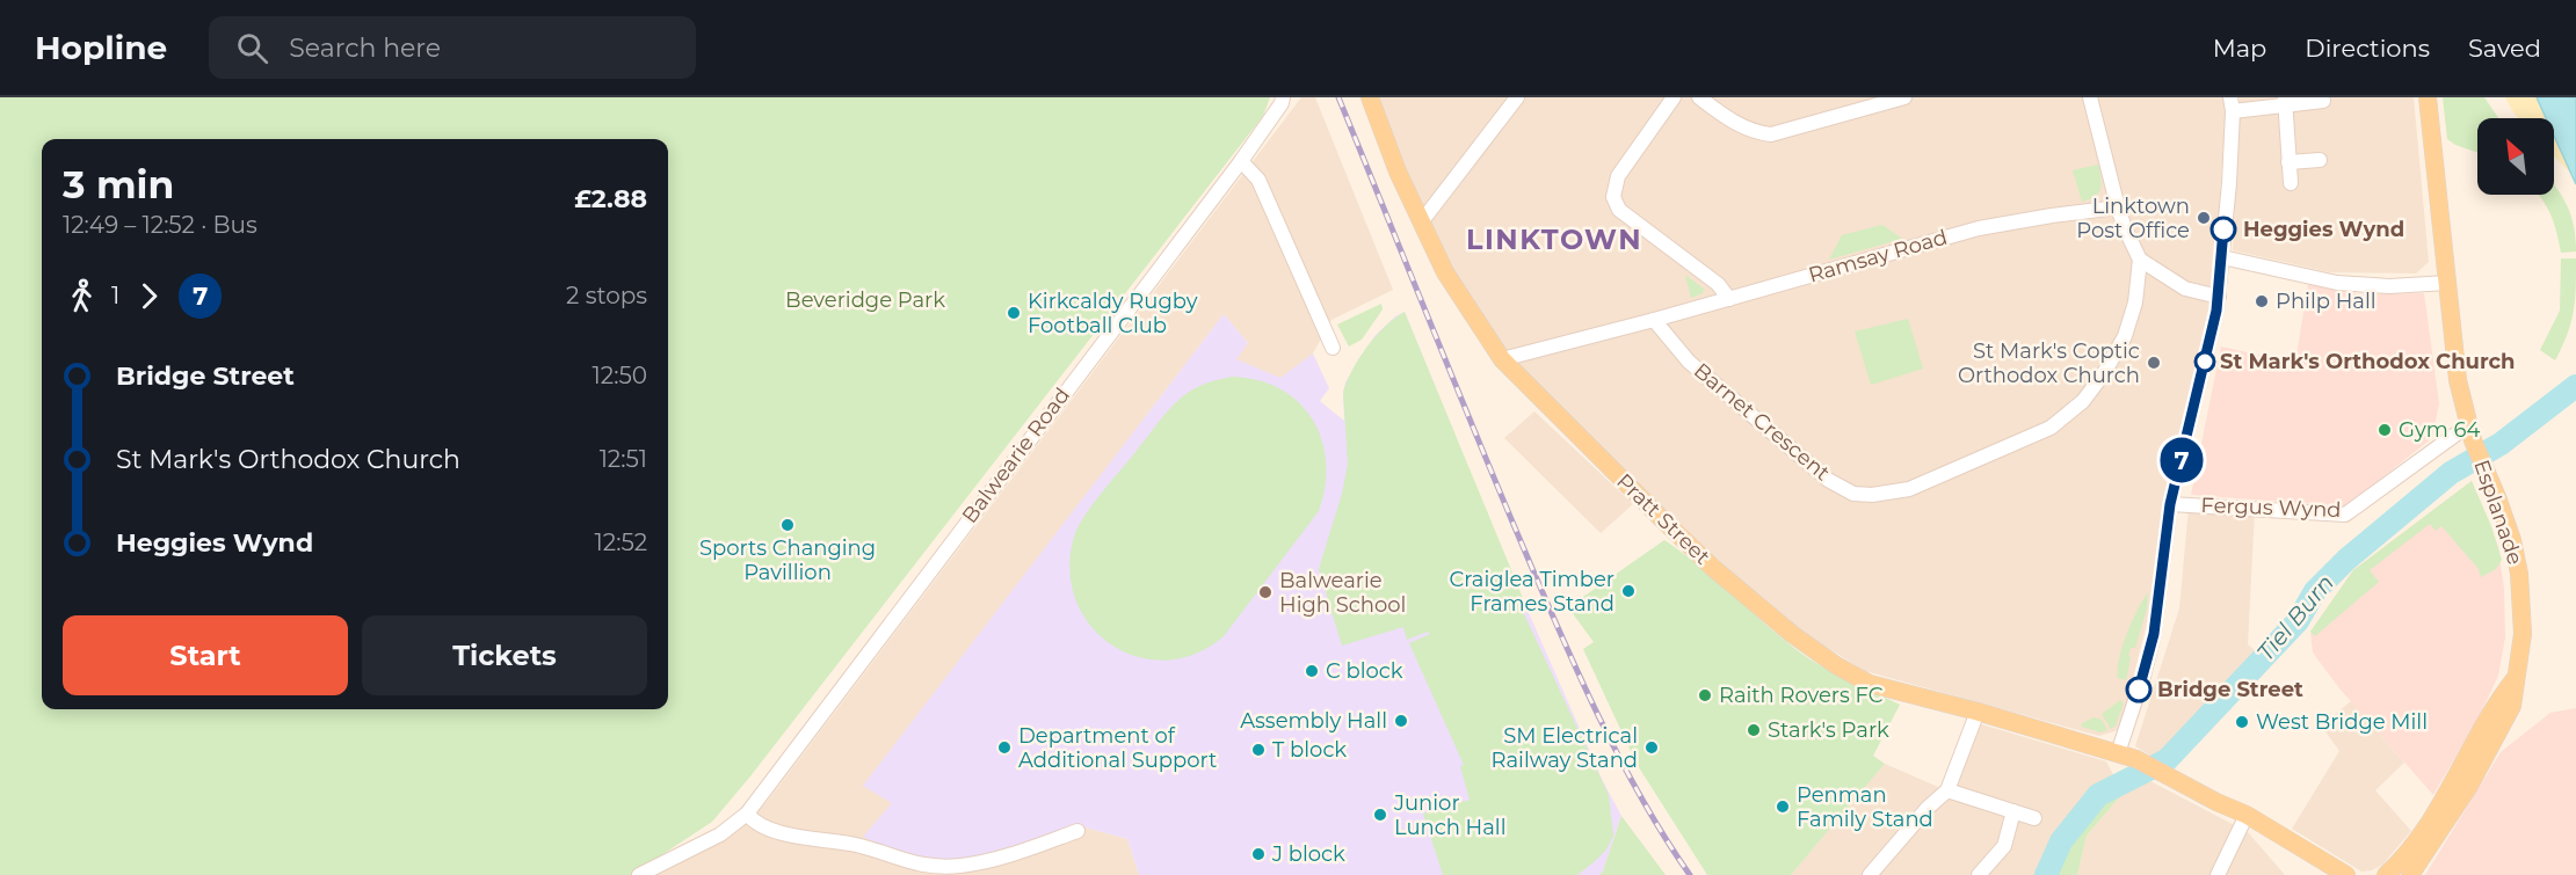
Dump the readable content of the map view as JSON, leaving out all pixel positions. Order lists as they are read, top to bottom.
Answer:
{
  "streets": {
    "main road": ["Esplanade", "Pratt Street"],
    "street": [
      "Ramsay Road",
      "Barnet Crescent",
      "Balwearie Road",
      "Fergus Wynd"
    ]
  },
  "crossings": [
    ["Ramsay Road", "Barnet Crescent"],
    ["Ramsay Road", "Pratt Street"],
    ["Fergus Wynd", "Esplanade"]
  ],
  "districts": ["LINKTOWN"],
  "water": ["Tiel Burn"],
  "parks": ["Beveridge Park"],
  "places": [
    "Linktown Post Office",
    "Heggies Wynd",
    "Philp Hall",
    "Kirkcaldy Rugby Football Club",
    "St Mark's Orthodox Church",
    "St Mark's Coptic Orthodox Church",
    "Gym 64",
    "Sports Changing Pavillion",
    "Craiglea Timber Frames Stand",
    "Balwearie High School",
    "C block",
    "Bridge Street",
    "Raith Rovers FC",
    "Assembly Hall",
    "West Bridge Mill",
    "Stark's Park",
    "Department of Additional Support",
    "SM Electrical Railway Stand",
    "T block",
    "Penman Family Stand",
    "Junior Lunch Hall",
    "J block"
  ],
  "lines": ["bus line 7"],
  "north": "top left",
  "page": {
    "header": "Hopline",
    "search": "Search here",
    "nav": ["Map", "Directions", "Saved"],
    "on_map": "7",
    "heading": ["3 min", "12:49 – 12:52 · Bus", "£2.88"],
    "legs": ["1", "7", "2 stops"],
    "list": [
      {
        "name": "Bridge Street",
        "value": "12:50"
      },
      {
        "name": "St Mark's Orthodox Church",
        "value": "12:51"
      },
      {
        "name": "Heggies Wynd",
        "value": "12:52"
      }
    ],
    "buttons": ["Start", "Tickets"]
  }
}
